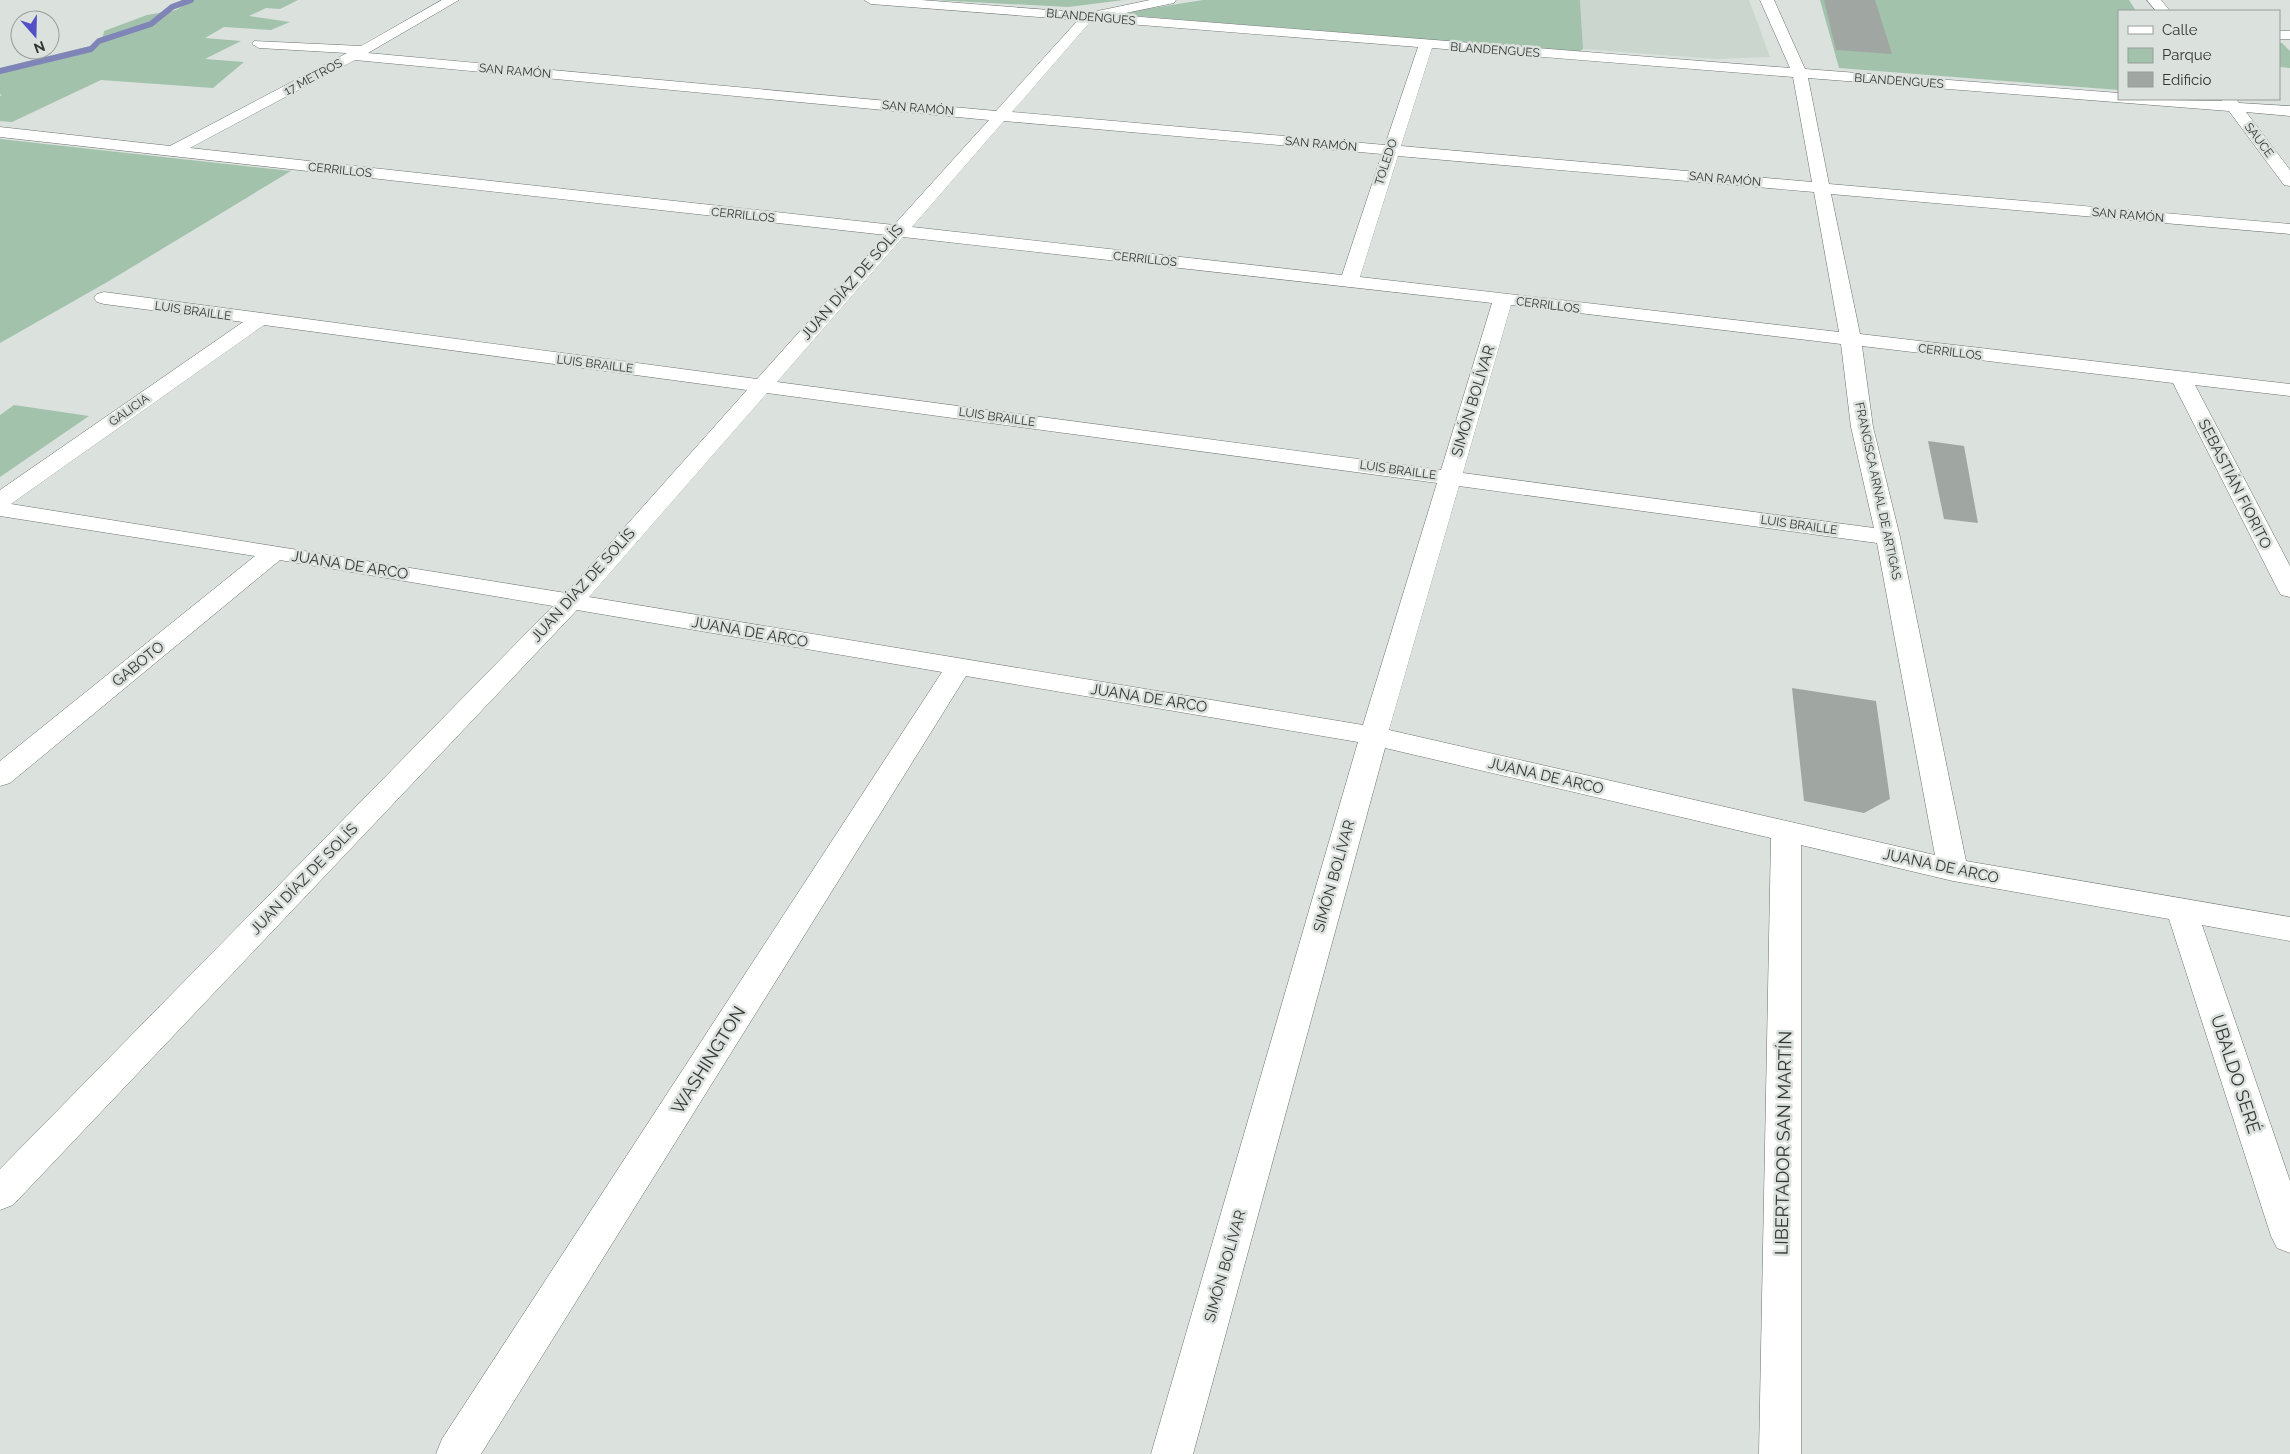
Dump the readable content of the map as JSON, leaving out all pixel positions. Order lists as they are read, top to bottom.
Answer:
{
  "streets": {
    "street": [
      "BLANDENGUES",
      "SAN RAMÓN",
      "17 METROS",
      "SAUCE",
      "TOLEDO",
      "CERRILLOS",
      "JUAN DÍAZ DE SOLÍS",
      "LUIS BRAILLE",
      "SIMÓN BOLÍVAR",
      "GALICIA",
      "SEBASTIÁN FIORITO",
      "FRANCISCA ARNAL DE ARTIGAS",
      "JUANA DE ARCO",
      "GABOTO",
      "WASHINGTON",
      "UBALDO SERÉ",
      "LIBERTADOR SAN MARTÍN"
    ]
  },
  "crossings": [
    ["BLANDENGUES", "TOLEDO"],
    ["BLANDENGUES", "JUAN DÍAZ DE SOLÍS"],
    ["BLANDENGUES", "FRANCISCA ARNAL DE ARTIGAS"],
    ["SAN RAMÓN", "17 METROS"],
    ["SAN RAMÓN", "TOLEDO"],
    ["SAN RAMÓN", "JUAN DÍAZ DE SOLÍS"],
    ["SAN RAMÓN", "FRANCISCA ARNAL DE ARTIGAS"],
    ["17 METROS", "CERRILLOS"],
    ["TOLEDO", "CERRILLOS"],
    ["CERRILLOS", "JUAN DÍAZ DE SOLÍS"],
    ["CERRILLOS", "SIMÓN BOLÍVAR"],
    ["CERRILLOS", "SEBASTIÁN FIORITO"],
    ["CERRILLOS", "FRANCISCA ARNAL DE ARTIGAS"],
    ["JUAN DÍAZ DE SOLÍS", "LUIS BRAILLE"],
    ["JUAN DÍAZ DE SOLÍS", "JUANA DE ARCO"],
    ["LUIS BRAILLE", "SIMÓN BOLÍVAR"],
    ["LUIS BRAILLE", "GALICIA"],
    ["LUIS BRAILLE", "FRANCISCA ARNAL DE ARTIGAS"],
    ["SIMÓN BOLÍVAR", "JUANA DE ARCO"],
    ["GALICIA", "JUANA DE ARCO"],
    ["FRANCISCA ARNAL DE ARTIGAS", "JUANA DE ARCO"],
    ["JUANA DE ARCO", "GABOTO"],
    ["JUANA DE ARCO", "WASHINGTON"],
    ["JUANA DE ARCO", "UBALDO SERÉ"],
    ["JUANA DE ARCO", "LIBERTADOR SAN MARTÍN"]
  ],
  "legend": ["Calle", "Parque", "Edificio"],
  "north": "bottom"
}
